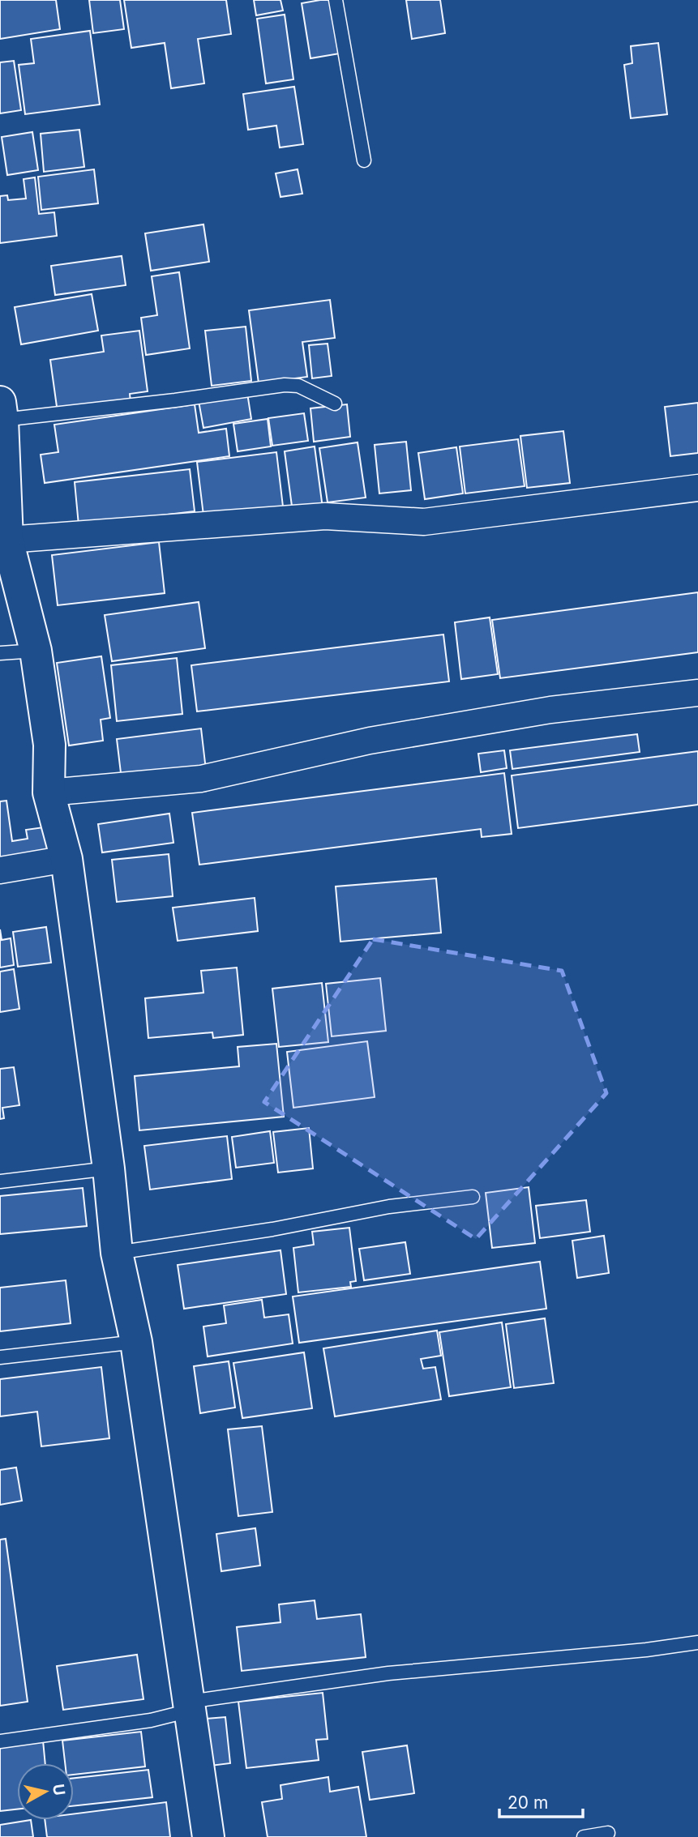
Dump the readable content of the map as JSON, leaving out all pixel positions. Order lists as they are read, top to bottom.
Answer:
{
  "scale_bar": "20 m",
  "north": "right"
}
